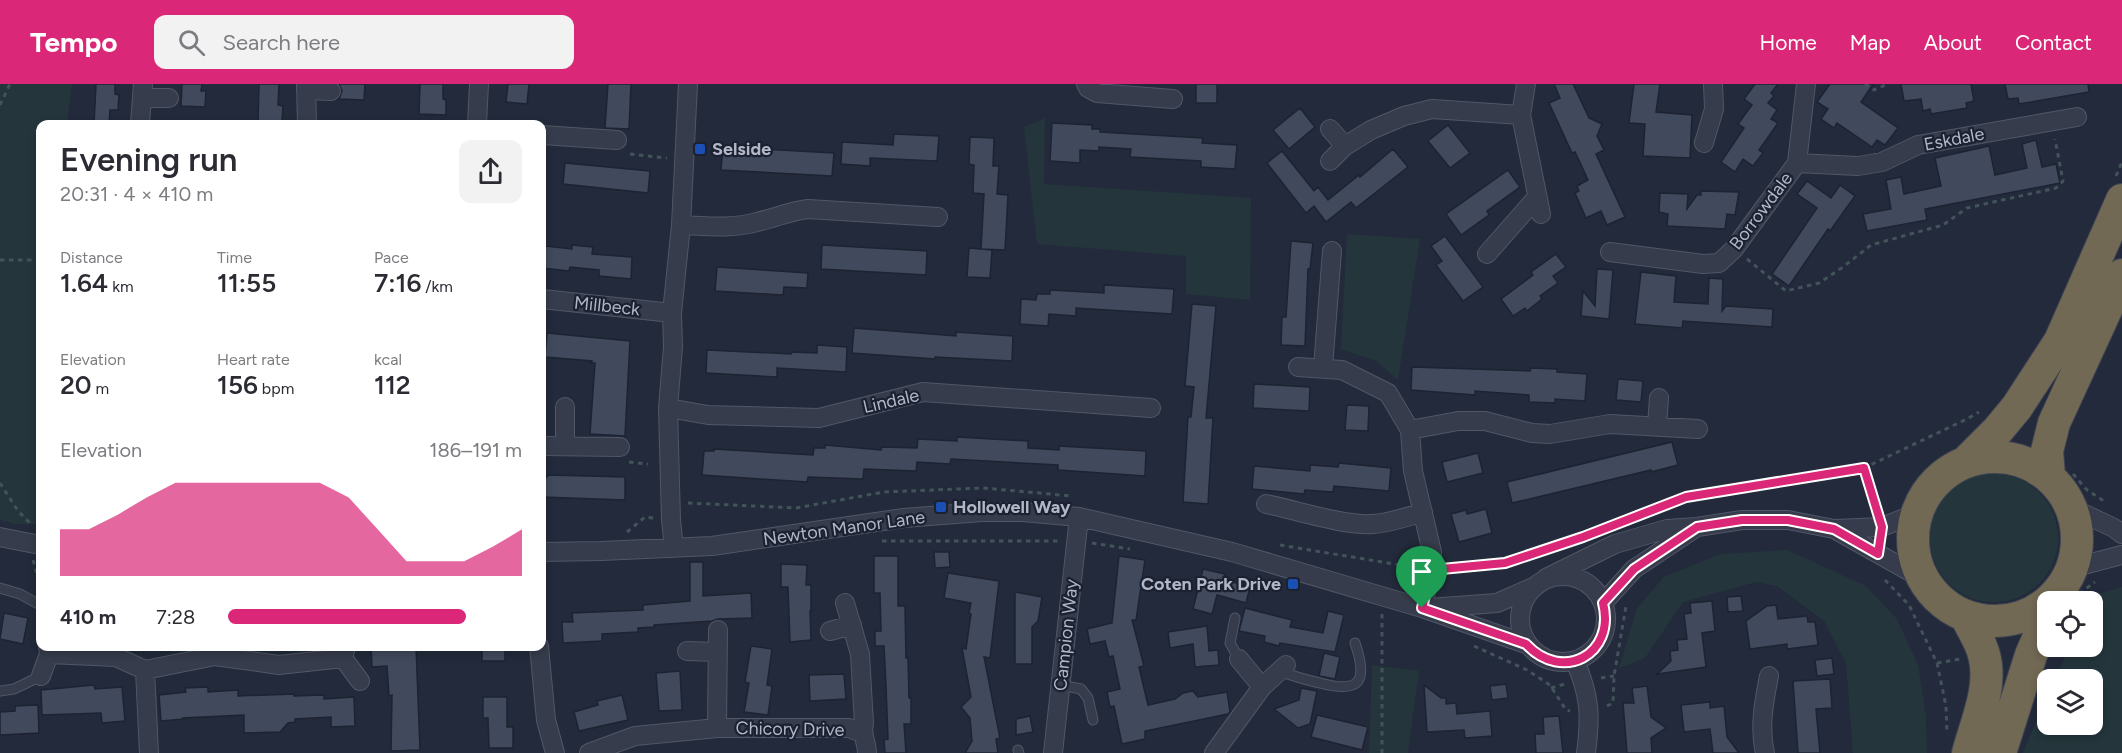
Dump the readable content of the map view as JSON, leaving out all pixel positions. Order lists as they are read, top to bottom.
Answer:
{
  "streets": {
    "street": [
      "Eskdale",
      "Borrowdale",
      "Millbeck",
      "Lindale",
      "Newton Manor Lane",
      "Campion Way",
      "Chicory Drive"
    ]
  },
  "crossings": [
    ["Eskdale", "Borrowdale"],
    ["Newton Manor Lane", "Campion Way"]
  ],
  "places": {
    "transit": ["Selside", "Hollowell Way", "Coten Park Drive"]
  },
  "page": {
    "header": "Tempo",
    "search": "Search here",
    "nav": [
      "Home",
      "Map",
      "About",
      "Contact"
    ],
    "heading": ["Evening run", "20:31 · 4 × 410 m"],
    "stats": [
      ["Distance", "1.64 km"],
      ["Time", "11:55"],
      ["Pace", "7:16 /km"],
      ["Elevation", "20 m"],
      ["Heart rate", "156 bpm"],
      ["kcal", "112"]
    ],
    "chart": ["Elevation", "186–191 m"],
    "list": [
      {
        "name": "410 m",
        "note": "7:28"
      }
    ]
  }
}
